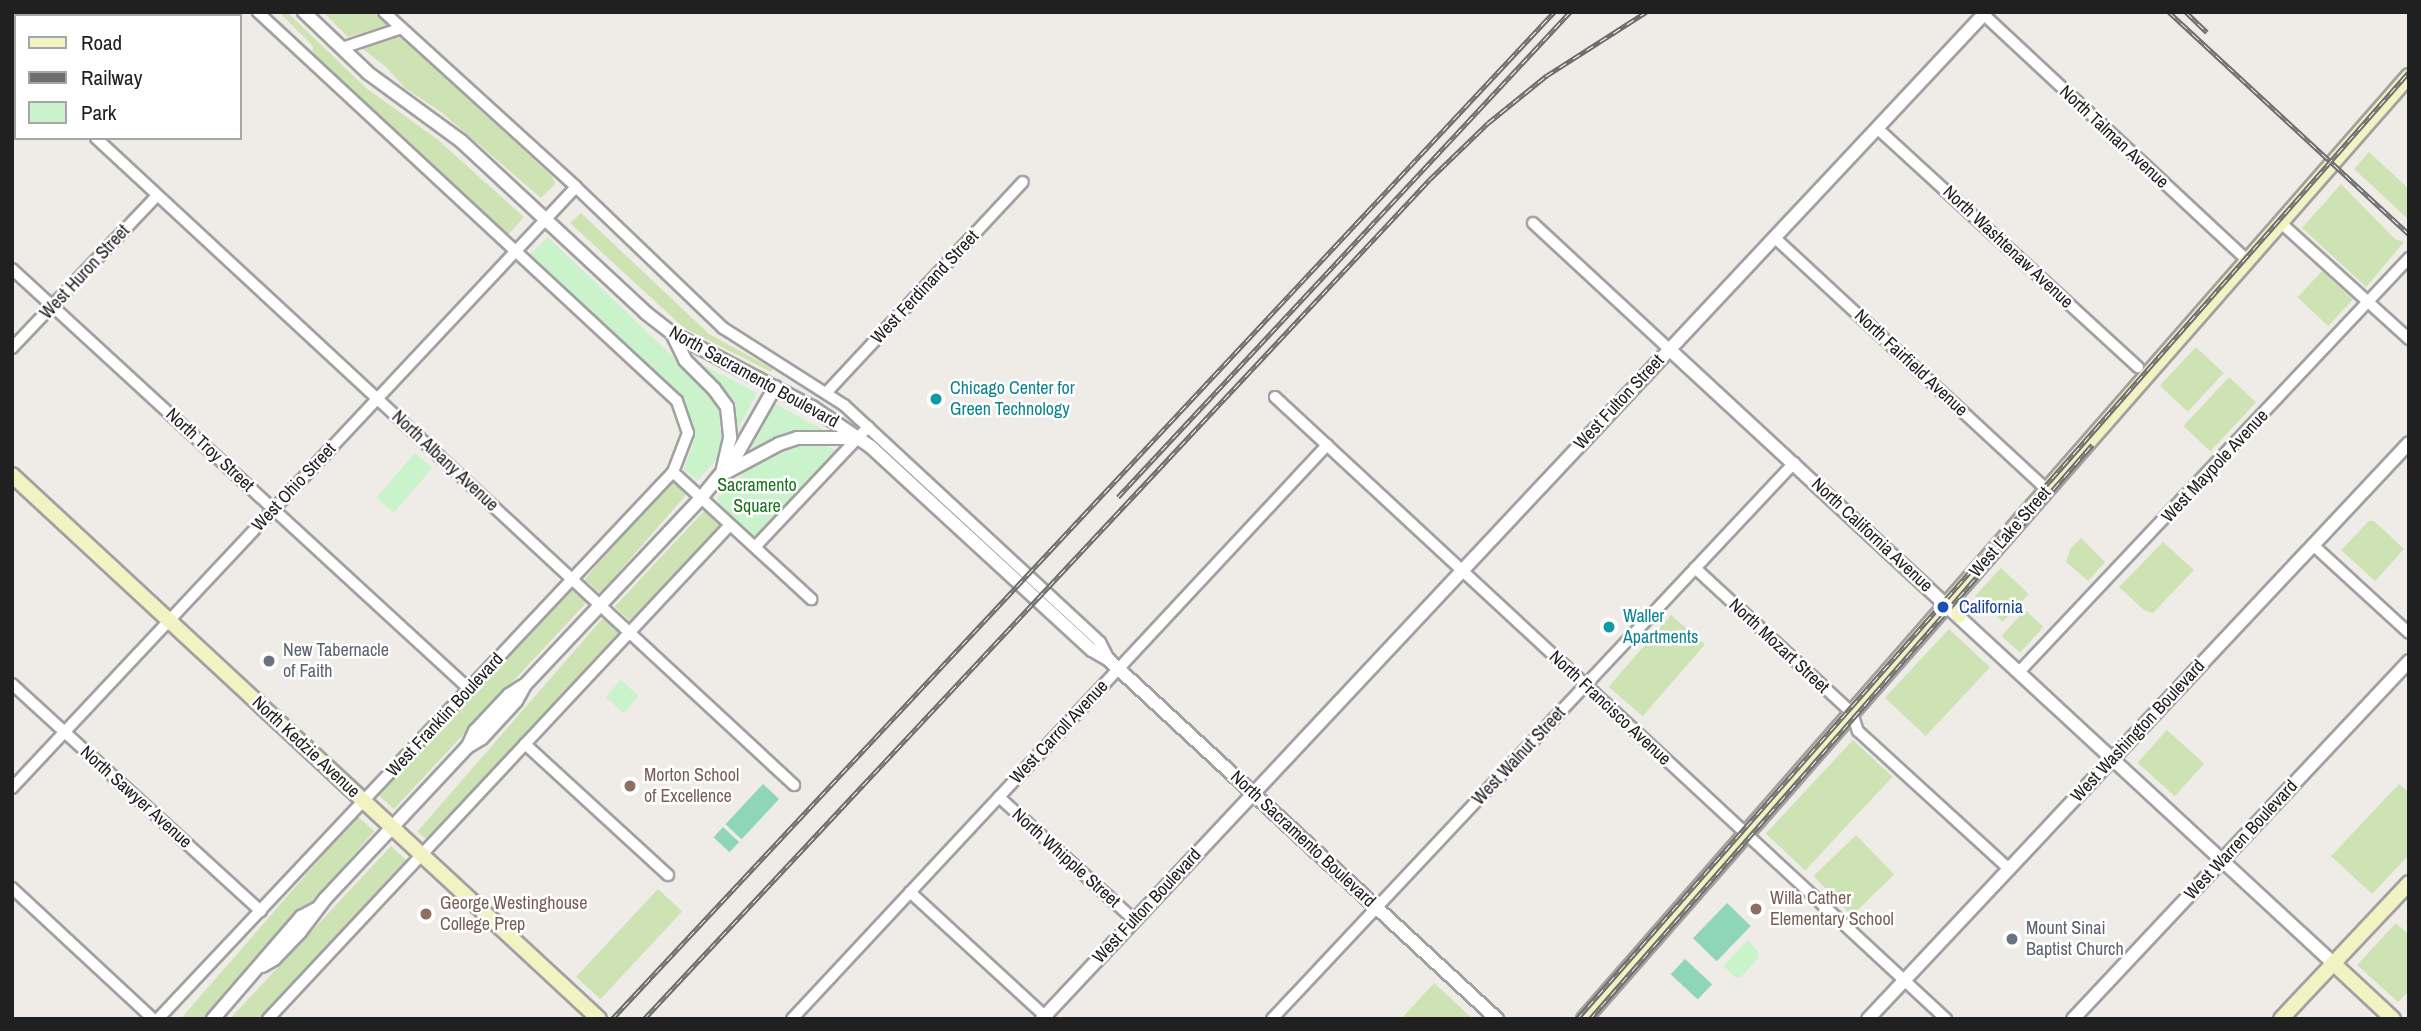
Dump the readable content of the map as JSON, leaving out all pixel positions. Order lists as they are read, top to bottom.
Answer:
{
  "streets": {
    "main road": ["West Lake Street", "North Kedzie Avenue"],
    "street": [
      "North Talman Avenue",
      "North Washtenaw Avenue",
      "West Huron Street",
      "West Ferdinand Street",
      "North Fairfield Avenue",
      "North Sacramento Boulevard",
      "West Fulton Street",
      "North Troy Street",
      "North Albany Avenue",
      "West Maypole Avenue",
      "West Ohio Street",
      "North California Avenue",
      "North Mozart Street",
      "North Francisco Avenue",
      "West Franklin Boulevard",
      "West Washington Boulevard",
      "West Carroll Avenue",
      "West Walnut Street",
      "North Sawyer Avenue",
      "West Warren Boulevard",
      "North Whipple Street",
      "West Fulton Boulevard"
    ]
  },
  "crossings": [
    ["North Talman Avenue", "West Fulton Street"],
    ["North Talman Avenue", "West Lake Street"],
    ["North Washtenaw Avenue", "West Fulton Street"],
    ["North Washtenaw Avenue", "West Lake Street"],
    ["West Huron Street", "North Troy Street"],
    ["West Huron Street", "North Albany Avenue"],
    ["West Ferdinand Street", "North Sacramento Boulevard"],
    ["North Fairfield Avenue", "West Fulton Street"],
    ["North Fairfield Avenue", "West Lake Street"],
    ["North Sacramento Boulevard", "West Fulton Street"],
    ["North Sacramento Boulevard", "West Ohio Street"],
    ["North Sacramento Boulevard", "West Franklin Boulevard"],
    ["North Sacramento Boulevard", "West Carroll Avenue"],
    ["North Sacramento Boulevard", "West Walnut Street"],
    ["North Sacramento Boulevard", "West Fulton Boulevard"],
    ["West Fulton Street", "North California Avenue"],
    ["West Fulton Street", "North Francisco Avenue"],
    ["West Fulton Street", "West Fulton Boulevard"],
    ["North Troy Street", "West Ohio Street"],
    ["North Troy Street", "West Franklin Boulevard"],
    ["North Albany Avenue", "West Ohio Street"],
    ["North Albany Avenue", "West Franklin Boulevard"],
    ["West Maypole Avenue", "North California Avenue"],
    ["West Ohio Street", "North Kedzie Avenue"],
    ["West Ohio Street", "North Sawyer Avenue"],
    ["West Lake Street", "North California Avenue"],
    ["West Lake Street", "North Mozart Street"],
    ["West Lake Street", "North Francisco Avenue"],
    ["North California Avenue", "West Washington Boulevard"],
    ["North California Avenue", "West Walnut Street"],
    ["North California Avenue", "West Warren Boulevard"],
    ["North Mozart Street", "West Walnut Street"],
    ["North Francisco Avenue", "West Washington Boulevard"],
    ["North Francisco Avenue", "West Carroll Avenue"],
    ["North Francisco Avenue", "West Walnut Street"],
    ["West Franklin Boulevard", "North Kedzie Avenue"],
    ["West Franklin Boulevard", "North Sawyer Avenue"],
    ["West Carroll Avenue", "North Whipple Street"],
    ["North Whipple Street", "West Fulton Boulevard"]
  ],
  "parks": ["Sacramento Square"],
  "places": [
    "Chicago Center for Green Technology",
    "California",
    "Waller Apartments",
    "New Tabernacle of Faith",
    "Morton School of Excellence",
    "Willa Cather Elementary School",
    "George Westinghouse College Prep",
    "Mount Sinai Baptist Church"
  ],
  "legend": ["Road", "Railway", "Park"]
}
